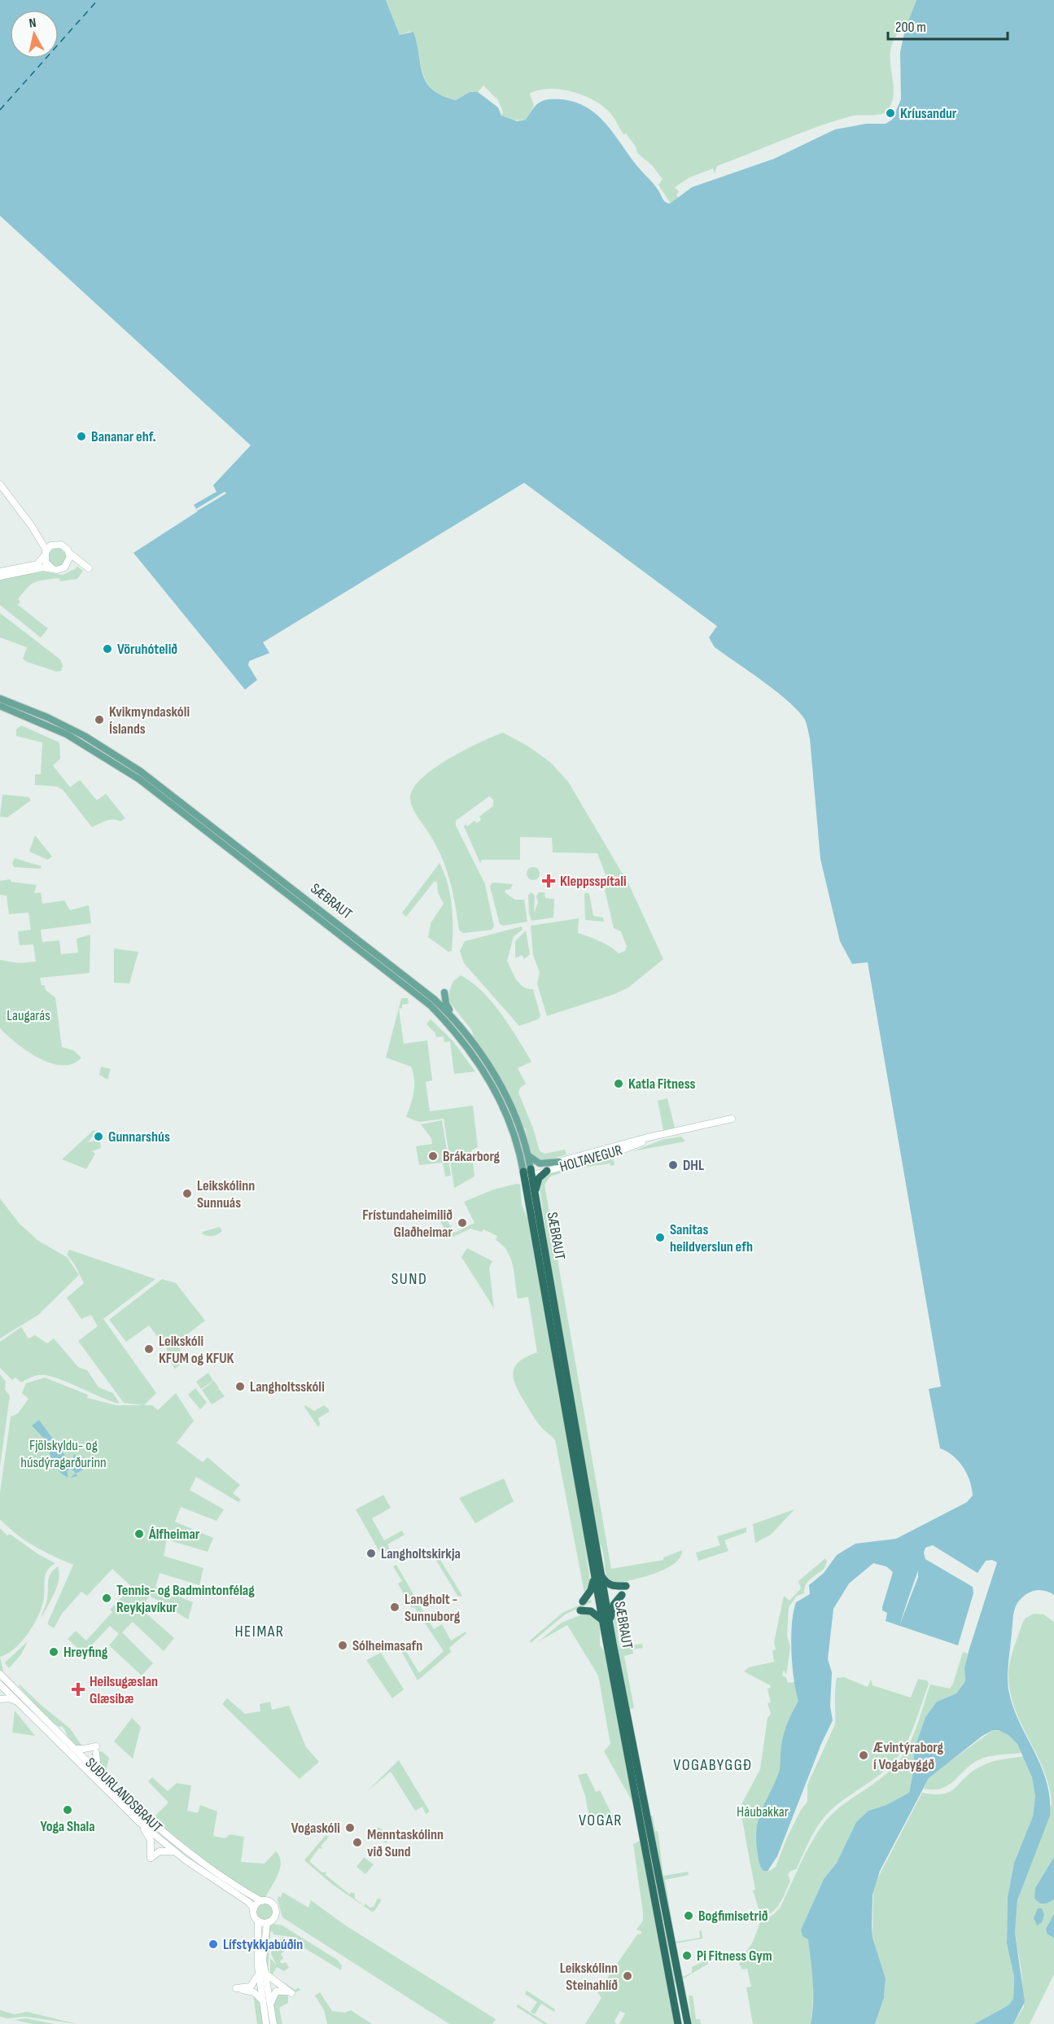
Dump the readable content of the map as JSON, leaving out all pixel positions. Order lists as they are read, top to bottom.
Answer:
{
  "streets": {
    "highway": ["SÆBRAUT"],
    "main road": ["HOLTAVEGUR", "SUÐURLANDSBRAUT"]
  },
  "crossings": [
    ["SÆBRAUT", "HOLTAVEGUR"]
  ],
  "districts": [
    "SUND",
    "HEIMAR",
    "VOGABYGGÐ",
    "VOGAR"
  ],
  "parks": ["Laugarás", "Fjölskyldu- og húsdýragarðurinn", "Háubakkar"],
  "places": {
    "other": [
      "Kríusandur",
      "Bananar ehf.",
      "Vöruhótelið",
      "Kvikmyndaskóli Íslands",
      "Katla Fitness",
      "Gunnarshús",
      "Brákarborg",
      "DHL",
      "Leikskólinn Sunnuás",
      "Frístundaheimilið Glaðheimar",
      "Sanitas heildverslun efh",
      "Leikskóli KFUM og KFUK",
      "Langholtsskóli",
      "Álfheimar",
      "Langholtskirkja",
      "Tennis- og Badmintonfélag Reykjavíkur",
      "Langholt - Sunnuborg",
      "Sólheimasafn",
      "Hreyfing",
      "Ævintýraborg í Vogabyggð",
      "Yoga Shala",
      "Vogaskóli",
      "Menntaskólinn við Sund",
      "Bogfimisetrið",
      "Lífstykkjabúðin",
      "Pi Fitness Gym",
      "Leikskólinn Steinahlíð"
    ],
    "health": ["Kleppsspítali", "Heilsugæslan Glæsibæ"]
  },
  "scale_bar": "200 m",
  "north": "top"
}
